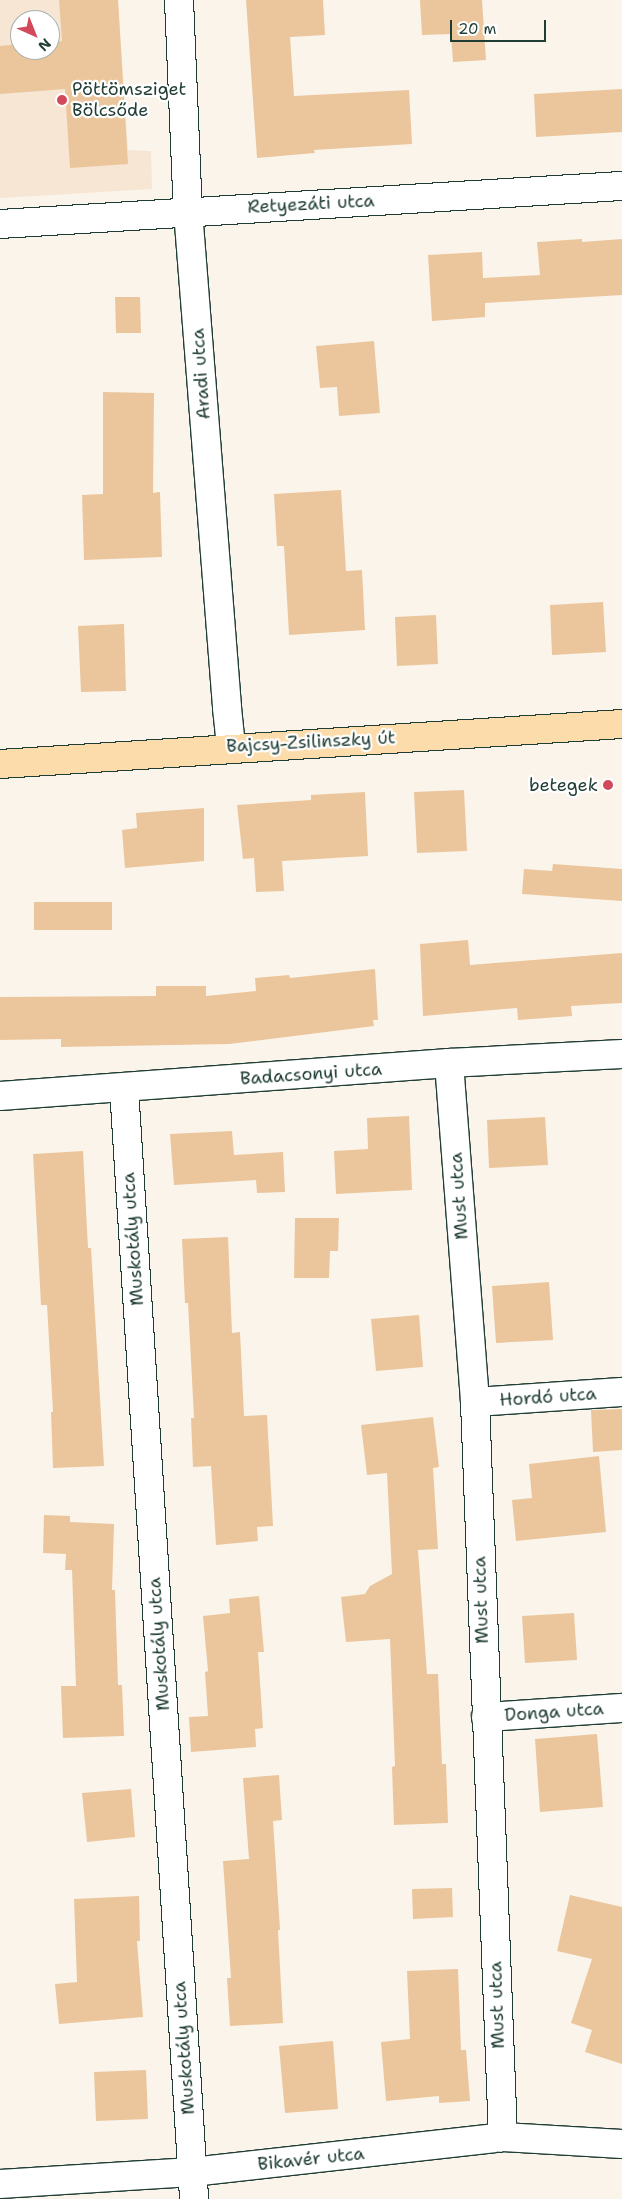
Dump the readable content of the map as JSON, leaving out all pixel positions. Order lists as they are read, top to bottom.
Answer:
{
  "streets": {
    "main road": ["Bajcsy-Zsilinszky út"],
    "street": [
      "Retyezáti utca",
      "Aradi utca",
      "Badacsonyi utca",
      "Must utca",
      "Muskotály utca",
      "Hordó utca",
      "Donga utca",
      "Bikavér utca"
    ]
  },
  "crossings": [
    ["Retyezáti utca", "Aradi utca"],
    ["Aradi utca", "Bajcsy-Zsilinszky út"],
    ["Badacsonyi utca", "Must utca"],
    ["Badacsonyi utca", "Muskotály utca"],
    ["Must utca", "Hordó utca"],
    ["Must utca", "Donga utca"],
    ["Must utca", "Bikavér utca"],
    ["Muskotály utca", "Bikavér utca"]
  ],
  "places": ["Pöttömsziget Bölcsőde", "betegek"],
  "scale_bar": "20 m",
  "north": "bottom right"
}
